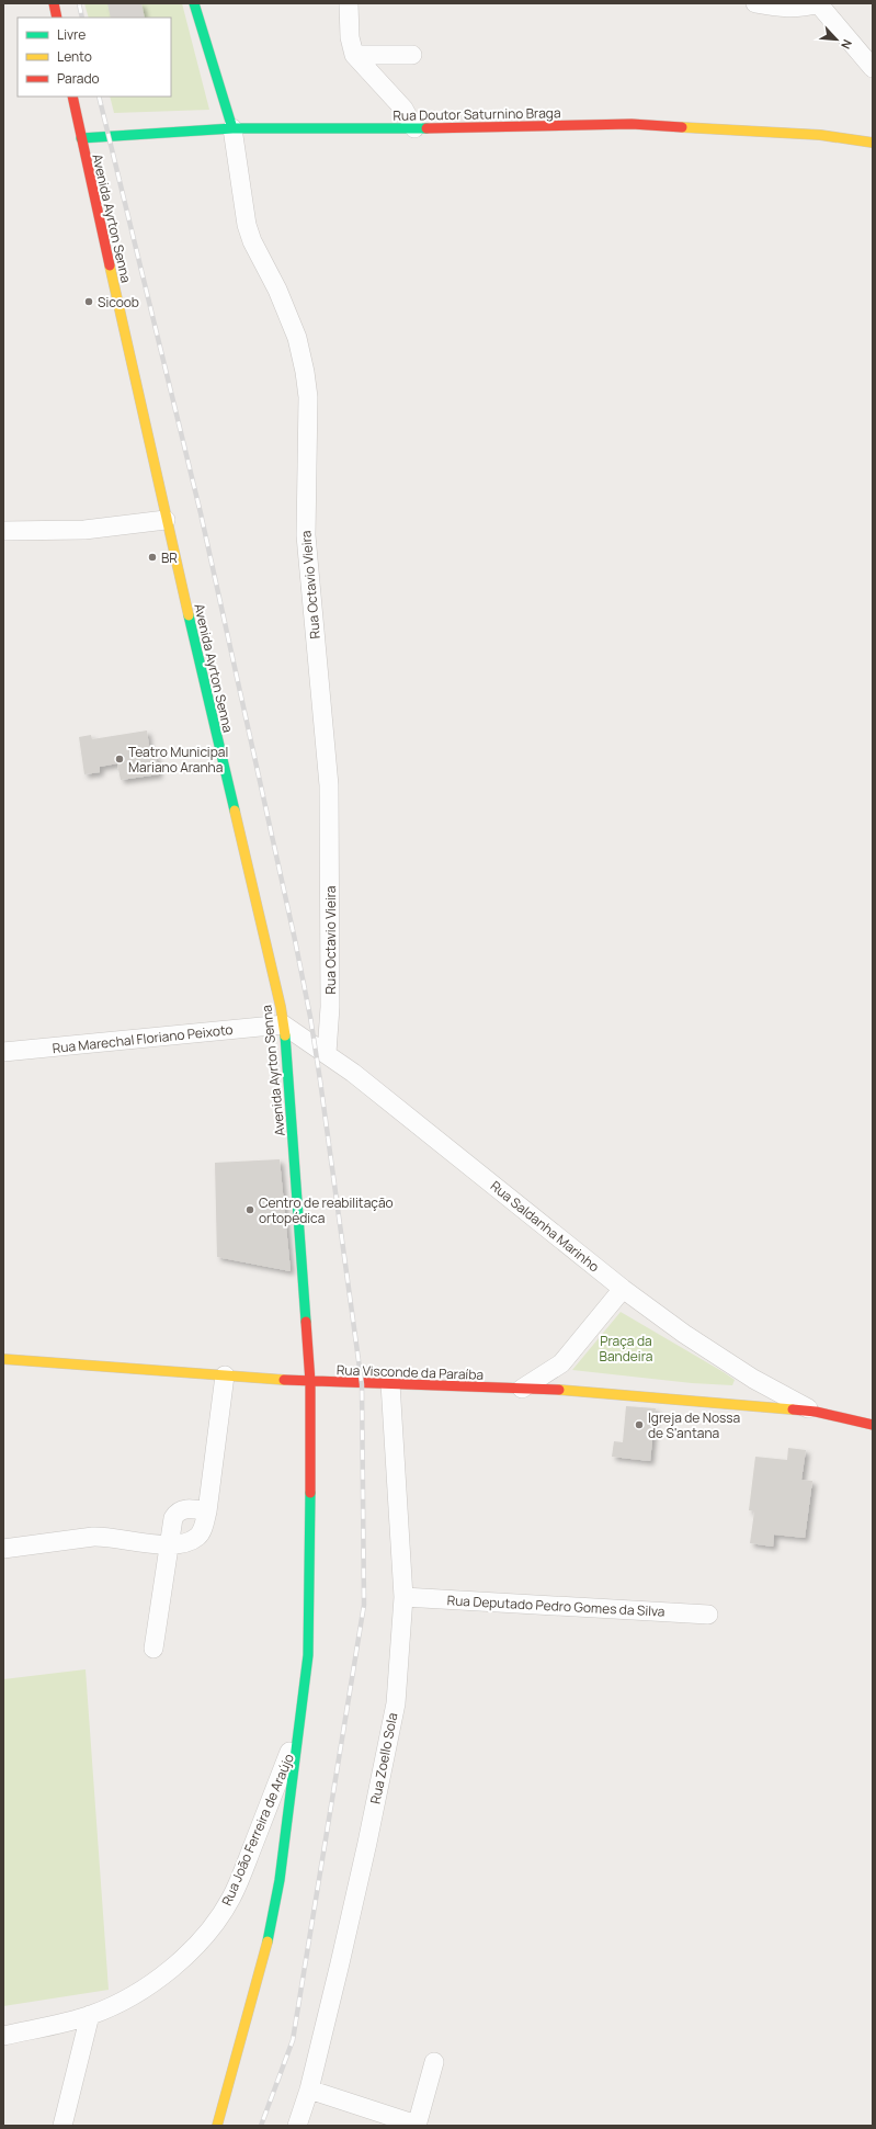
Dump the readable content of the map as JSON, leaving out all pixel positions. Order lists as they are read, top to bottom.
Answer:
{
  "streets": {
    "main road": ["Rua Doutor Saturnino Braga", "Avenida Ayrton Senna", "Rua Visconde da Paraíba"],
    "street": [
      "Rua Octavio Vieira",
      "Rua Marechal Floriano Peixoto",
      "Rua Saldanha Marinho",
      "Rua Deputado Pedro Gomes da Silva",
      "Rua Zoello Sola",
      "Rua João Ferreira de Araújo"
    ]
  },
  "crossings": [
    ["Rua Doutor Saturnino Braga", "Avenida Ayrton Senna"],
    ["Rua Doutor Saturnino Braga", "Rua Octavio Vieira"],
    ["Avenida Ayrton Senna", "Rua Marechal Floriano Peixoto"],
    ["Avenida Ayrton Senna", "Rua Saldanha Marinho"],
    ["Avenida Ayrton Senna", "Rua Visconde da Paraíba"],
    ["Avenida Ayrton Senna", "Rua João Ferreira de Araújo"],
    ["Rua Octavio Vieira", "Rua Saldanha Marinho"],
    ["Rua Marechal Floriano Peixoto", "Rua Saldanha Marinho"],
    ["Rua Saldanha Marinho", "Rua Visconde da Paraíba"],
    ["Rua Visconde da Paraíba", "Rua Zoello Sola"],
    ["Rua Deputado Pedro Gomes da Silva", "Rua Zoello Sola"]
  ],
  "parks": ["Praça da Bandeira"],
  "places": [
    "Sicoob",
    "BR",
    "Teatro Municipal Mariano Aranha",
    "Centro de reabilitação ortopédica",
    "Igreja de Nossa de S'antana"
  ],
  "legend": ["Livre", "Lento", "Parado"],
  "north": "bottom right"
}
